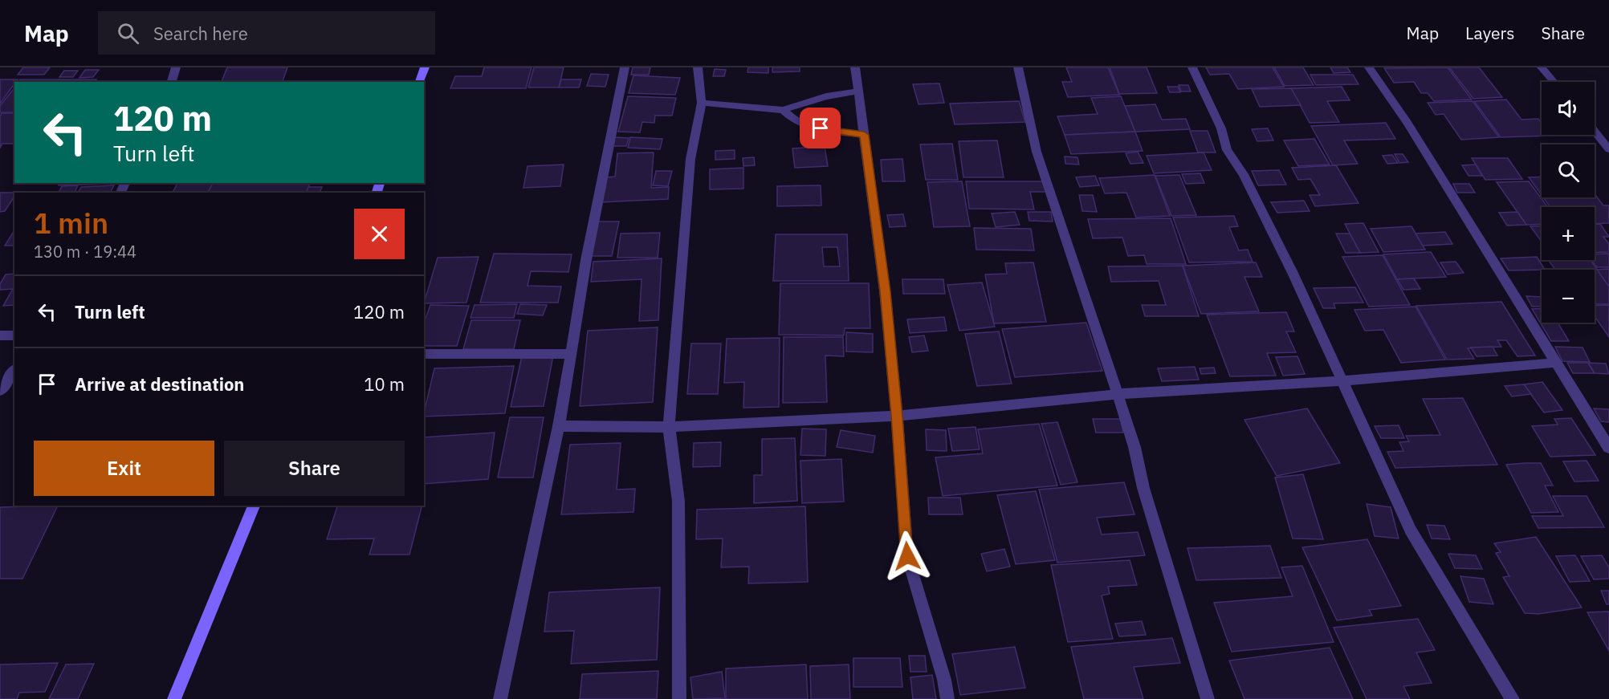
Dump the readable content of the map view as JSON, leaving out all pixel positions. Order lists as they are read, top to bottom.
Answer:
{
  "page": {
    "header": "Map",
    "search": "Search here",
    "nav": ["Map", "Layers", "Share"],
    "map_buttons": ["+", "−"],
    "turn": ["120 m", "Turn left"],
    "heading": ["1 min", "130 m · 19:44"],
    "list": [
      {
        "name": "Turn left",
        "value": "120 m"
      },
      {
        "name": "Arrive at destination",
        "value": "10 m"
      }
    ],
    "buttons": ["Exit", "Share"]
  }
}
